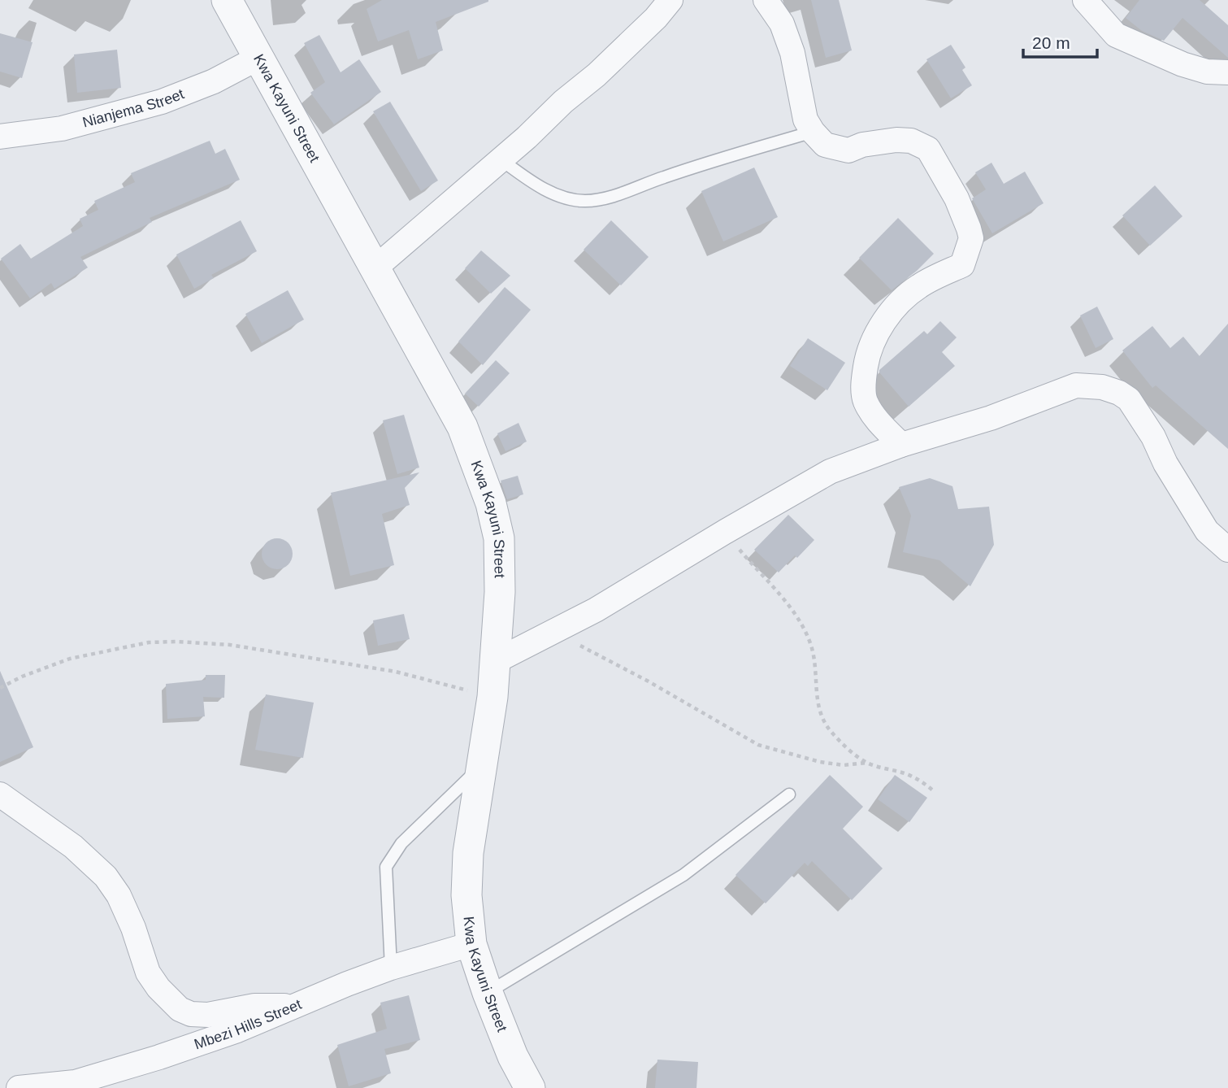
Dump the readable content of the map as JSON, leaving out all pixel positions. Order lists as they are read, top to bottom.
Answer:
{
  "streets": {
    "street": ["Nianjema Street", "Kwa Kayuni Street", "Mbezi Hills Street"]
  },
  "crossings": [
    ["Nianjema Street", "Kwa Kayuni Street"],
    ["Kwa Kayuni Street", "Mbezi Hills Street"]
  ],
  "scale_bar": "20 m"
}
